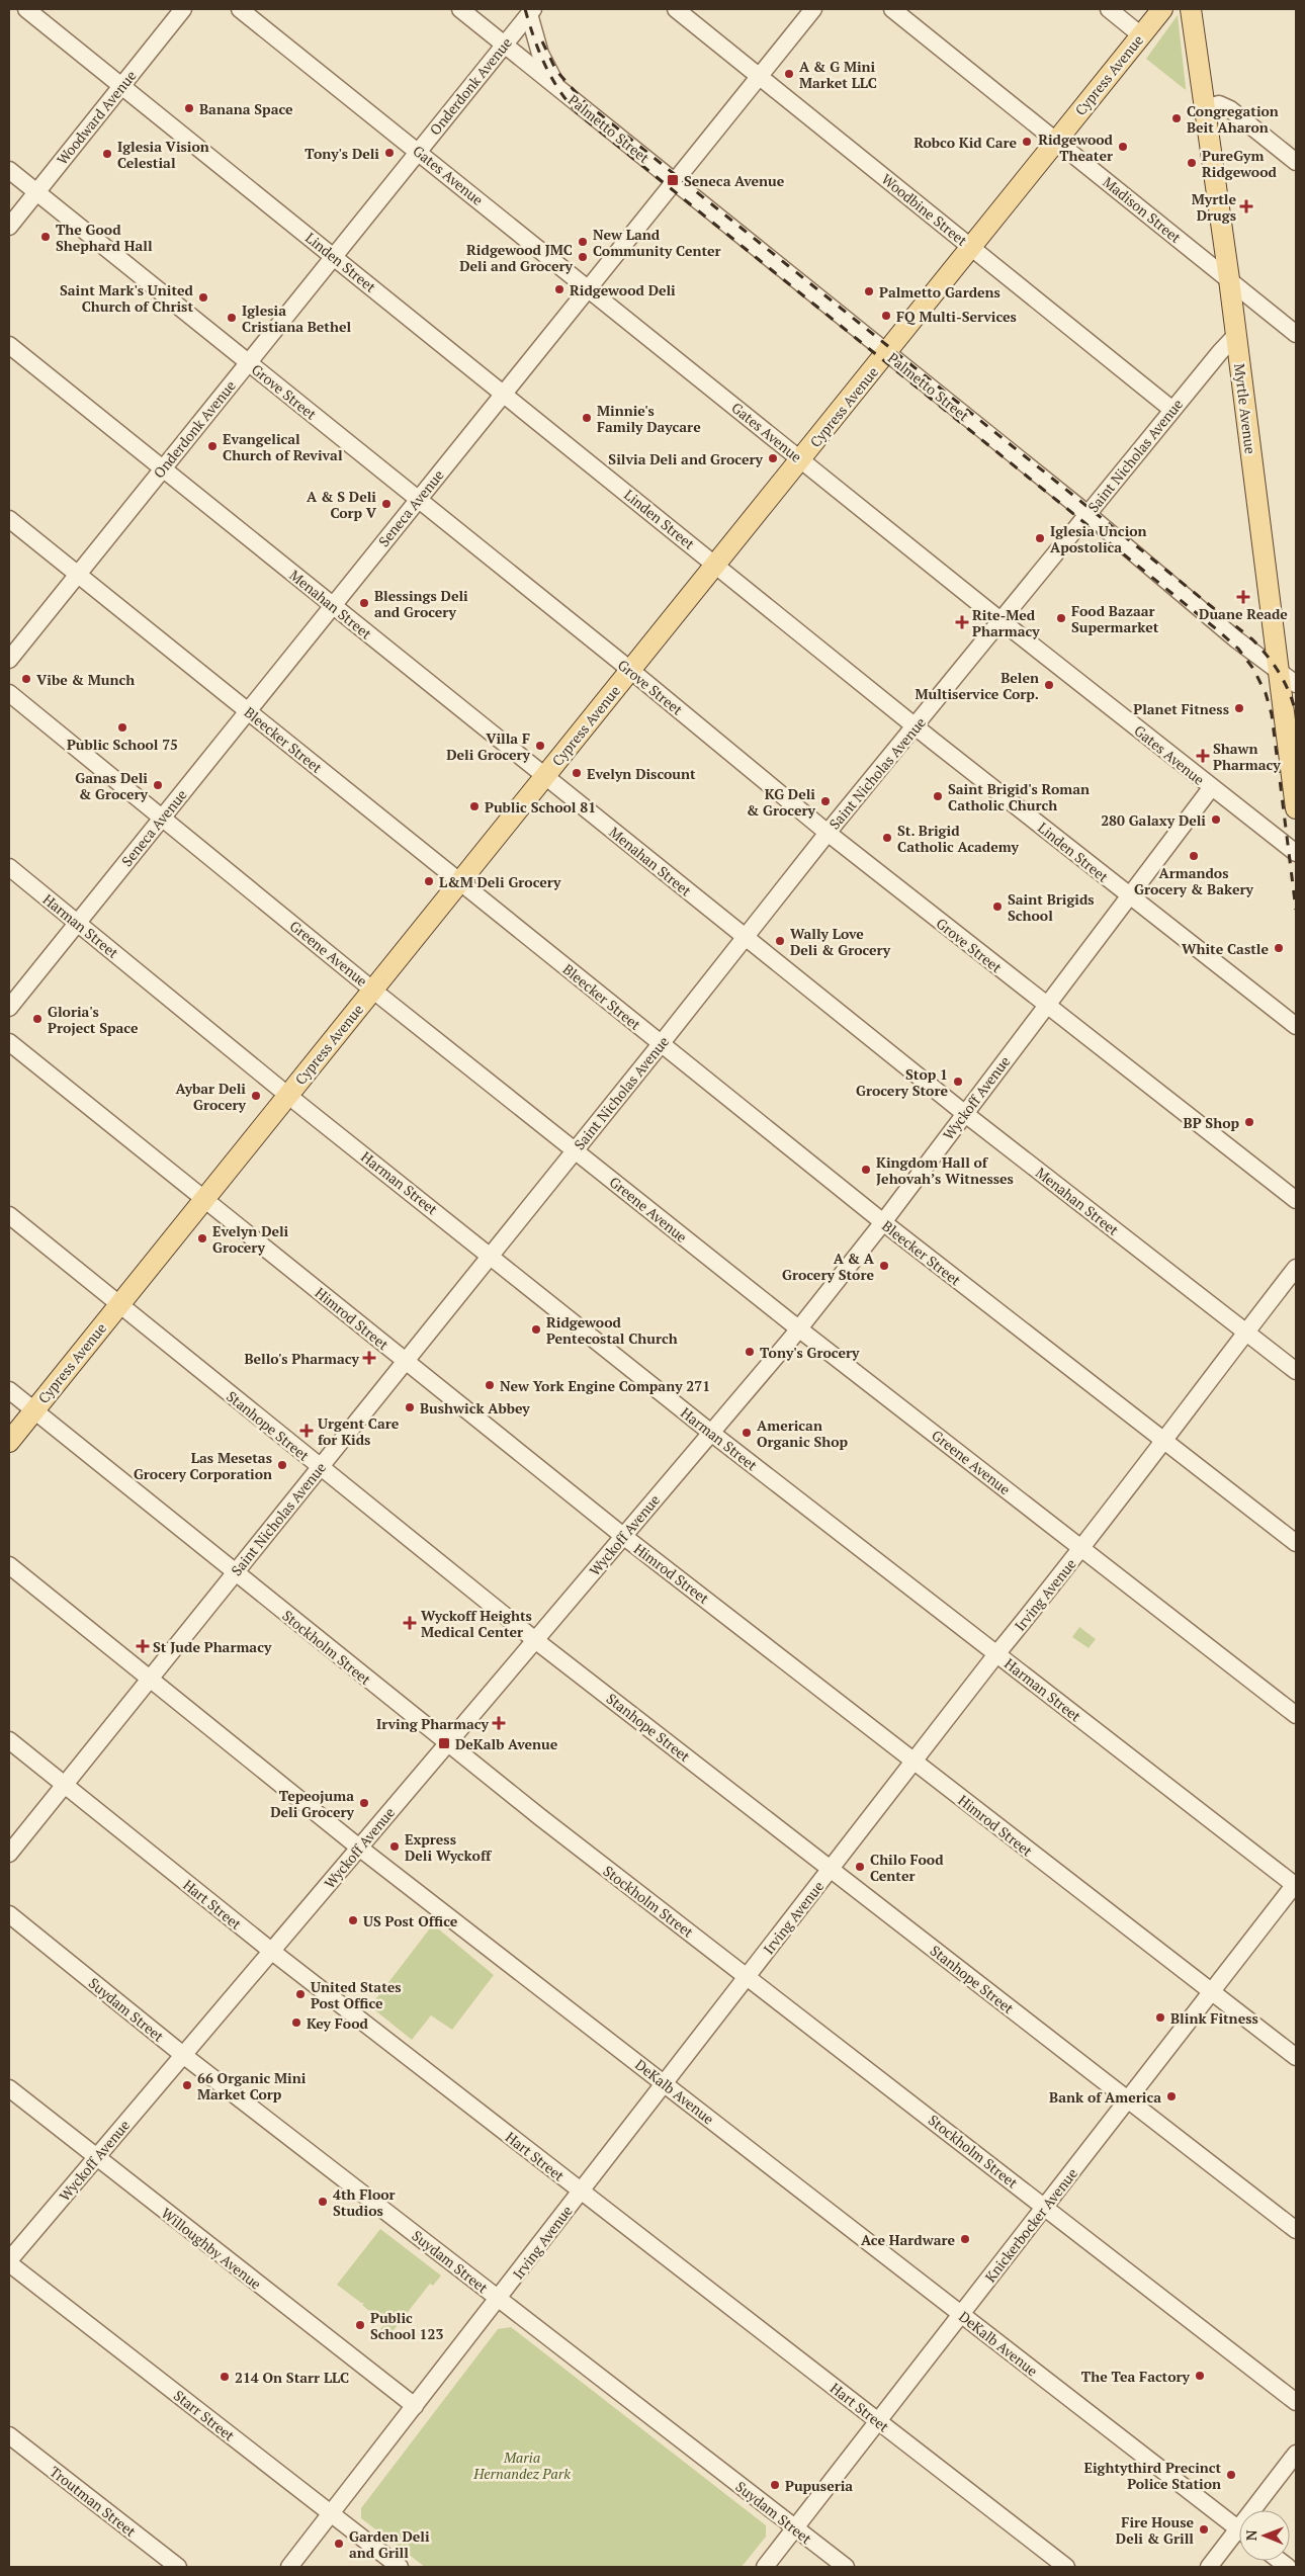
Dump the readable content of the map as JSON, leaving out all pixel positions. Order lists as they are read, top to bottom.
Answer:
{
  "streets": {
    "main road": ["Cypress Avenue", "Myrtle Avenue"],
    "street": [
      "Onderdonk Avenue",
      "Woodward Avenue",
      "Palmetto Street",
      "Gates Avenue",
      "Woodbine Street",
      "Madison Street",
      "Linden Street",
      "Grove Street",
      "Saint Nicholas Avenue",
      "Seneca Avenue",
      "Menahan Street",
      "Bleecker Street",
      "Harman Street",
      "Greene Avenue",
      "Wyckoff Avenue",
      "Himrod Street",
      "Stanhope Street",
      "Irving Avenue",
      "Stockholm Street",
      "Hart Street",
      "Suydam Street",
      "DeKalb Avenue",
      "Knickerbocker Avenue",
      "Willoughby Avenue",
      "Starr Street",
      "Troutman Street"
    ]
  },
  "crossings": [
    ["Cypress Avenue", "Palmetto Street"],
    ["Cypress Avenue", "Gates Avenue"],
    ["Cypress Avenue", "Woodbine Street"],
    ["Cypress Avenue", "Madison Street"],
    ["Cypress Avenue", "Linden Street"],
    ["Cypress Avenue", "Grove Street"],
    ["Cypress Avenue", "Menahan Street"],
    ["Cypress Avenue", "Bleecker Street"],
    ["Cypress Avenue", "Harman Street"],
    ["Cypress Avenue", "Greene Avenue"],
    ["Cypress Avenue", "Himrod Street"],
    ["Cypress Avenue", "Stanhope Street"],
    ["Cypress Avenue", "Stockholm Street"],
    ["Onderdonk Avenue", "Palmetto Street"],
    ["Onderdonk Avenue", "Gates Avenue"],
    ["Onderdonk Avenue", "Linden Street"],
    ["Onderdonk Avenue", "Grove Street"],
    ["Onderdonk Avenue", "Menahan Street"],
    ["Onderdonk Avenue", "Bleecker Street"],
    ["Woodward Avenue", "Linden Street"],
    ["Woodward Avenue", "Grove Street"],
    ["Palmetto Street", "Myrtle Avenue"],
    ["Palmetto Street", "Saint Nicholas Avenue"],
    ["Palmetto Street", "Seneca Avenue"],
    ["Gates Avenue", "Saint Nicholas Avenue"],
    ["Gates Avenue", "Seneca Avenue"],
    ["Gates Avenue", "Wyckoff Avenue"],
    ["Woodbine Street", "Saint Nicholas Avenue"],
    ["Woodbine Street", "Seneca Avenue"],
    ["Madison Street", "Myrtle Avenue"],
    ["Linden Street", "Saint Nicholas Avenue"],
    ["Linden Street", "Seneca Avenue"],
    ["Linden Street", "Wyckoff Avenue"],
    ["Grove Street", "Saint Nicholas Avenue"],
    ["Grove Street", "Seneca Avenue"],
    ["Grove Street", "Wyckoff Avenue"],
    ["Myrtle Avenue", "Saint Nicholas Avenue"],
    ["Saint Nicholas Avenue", "Menahan Street"],
    ["Saint Nicholas Avenue", "Bleecker Street"],
    ["Saint Nicholas Avenue", "Harman Street"],
    ["Saint Nicholas Avenue", "Greene Avenue"],
    ["Saint Nicholas Avenue", "Himrod Street"],
    ["Saint Nicholas Avenue", "Stanhope Street"],
    ["Saint Nicholas Avenue", "Stockholm Street"],
    ["Saint Nicholas Avenue", "Hart Street"],
    ["Saint Nicholas Avenue", "DeKalb Avenue"],
    ["Seneca Avenue", "Menahan Street"],
    ["Seneca Avenue", "Bleecker Street"],
    ["Seneca Avenue", "Harman Street"],
    ["Seneca Avenue", "Greene Avenue"],
    ["Menahan Street", "Wyckoff Avenue"],
    ["Menahan Street", "Irving Avenue"],
    ["Bleecker Street", "Wyckoff Avenue"],
    ["Bleecker Street", "Irving Avenue"],
    ["Harman Street", "Wyckoff Avenue"],
    ["Harman Street", "Irving Avenue"],
    ["Harman Street", "Knickerbocker Avenue"],
    ["Greene Avenue", "Wyckoff Avenue"],
    ["Greene Avenue", "Irving Avenue"],
    ["Wyckoff Avenue", "Himrod Street"],
    ["Wyckoff Avenue", "Stanhope Street"],
    ["Wyckoff Avenue", "Stockholm Street"],
    ["Wyckoff Avenue", "Hart Street"],
    ["Wyckoff Avenue", "Suydam Street"],
    ["Wyckoff Avenue", "DeKalb Avenue"],
    ["Wyckoff Avenue", "Willoughby Avenue"],
    ["Wyckoff Avenue", "Starr Street"],
    ["Himrod Street", "Irving Avenue"],
    ["Himrod Street", "Knickerbocker Avenue"],
    ["Stanhope Street", "Irving Avenue"],
    ["Stanhope Street", "Knickerbocker Avenue"],
    ["Irving Avenue", "Stockholm Street"],
    ["Irving Avenue", "Hart Street"],
    ["Irving Avenue", "Suydam Street"],
    ["Irving Avenue", "DeKalb Avenue"],
    ["Irving Avenue", "Willoughby Avenue"],
    ["Irving Avenue", "Starr Street"],
    ["Stockholm Street", "Knickerbocker Avenue"],
    ["Hart Street", "Knickerbocker Avenue"],
    ["Suydam Street", "Knickerbocker Avenue"],
    ["DeKalb Avenue", "Knickerbocker Avenue"]
  ],
  "parks": ["Maria Hernandez Park"],
  "places": {
    "other": [
      "A & G Mini Market LLC",
      "Banana Space",
      "Congregation Beit Aharon",
      "Robco Kid Care",
      "Ridgewood Theater",
      "Tony's Deli",
      "Iglesia Vision Celestial",
      "PureGym Ridgewood",
      "The Good Shephard Hall",
      "New Land Community Center",
      "Ridgewood JMC Deli and Grocery",
      "Ridgewood Deli",
      "Palmetto Gardens",
      "Saint Mark's United Church of Christ",
      "FQ Multi-Services",
      "Iglesia Cristiana Bethel",
      "Minnie's Family Daycare",
      "Evangelical Church of Revival",
      "Silvia Deli and Grocery",
      "A & S Deli Corp V",
      "Iglesia Uncion Apostolica",
      "Blessings Deli and Grocery",
      "Food Bazaar Supermarket",
      "Vibe & Munch",
      "Belen Multiservice Corp.",
      "Planet Fitness",
      "Public School 75",
      "Villa F Deli Grocery",
      "Evelyn Discount",
      "Ganas Deli & Grocery",
      "Saint Brigid's Roman Catholic Church",
      "KG Deli & Grocery",
      "Public School 81",
      "280 Galaxy Deli",
      "St. Brigid Catholic Academy",
      "Armandos Grocery & Bakery",
      "L&M Deli Grocery",
      "Saint Brigids School",
      "Wally Love Deli & Grocery",
      "White Castle",
      "Gloria's Project Space",
      "Stop 1 Grocery Store",
      "Aybar Deli Grocery",
      "BP Shop",
      "Kingdom Hall of Jehovah’s Witnesses",
      "Evelyn Deli Grocery",
      "A & A Grocery Store",
      "Ridgewood Pentecostal Church",
      "Tony's Grocery",
      "New York Engine Company 271",
      "Bushwick Abbey",
      "American Organic Shop",
      "Las Mesetas Grocery Corporation",
      "Tepeojuma Deli Grocery",
      "Express Deli Wyckoff",
      "Chilo Food Center",
      "US Post Office",
      "United States Post Office",
      "Blink Fitness",
      "Key Food",
      "66 Organic Mini Market Corp",
      "Bank of America",
      "4th Floor Studios",
      "Ace Hardware",
      "Public School 123",
      "The Tea Factory",
      "214 On Starr LLC",
      "Eightythird Precinct Police Station",
      "Pupuseria",
      "Fire House Deli & Grill",
      "Garden Deli and Grill"
    ],
    "transit": ["Seneca Avenue", "DeKalb Avenue"],
    "health": [
      "Myrtle Drugs",
      "Duane Reade",
      "Rite-Med Pharmacy",
      "Shawn Pharmacy",
      "Bello's Pharmacy",
      "Urgent Care for Kids",
      "Wyckoff Heights Medical Center",
      "St Jude Pharmacy",
      "Irving Pharmacy"
    ]
  },
  "north": "left"
}
